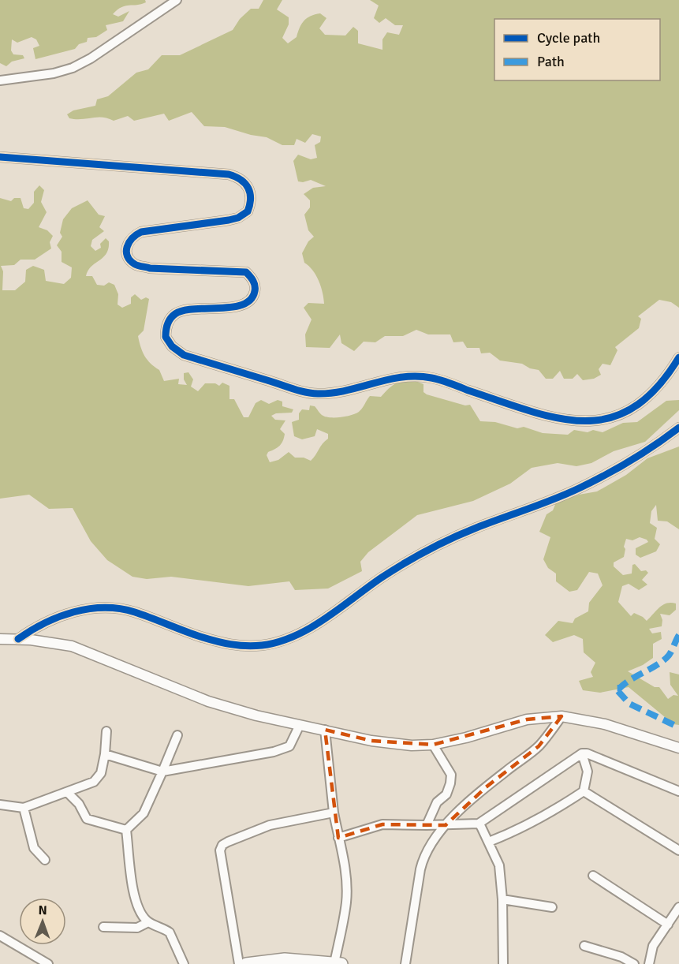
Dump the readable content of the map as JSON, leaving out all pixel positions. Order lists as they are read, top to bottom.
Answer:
{
  "legend": ["Cycle path", "Path"],
  "north": "top"
}
